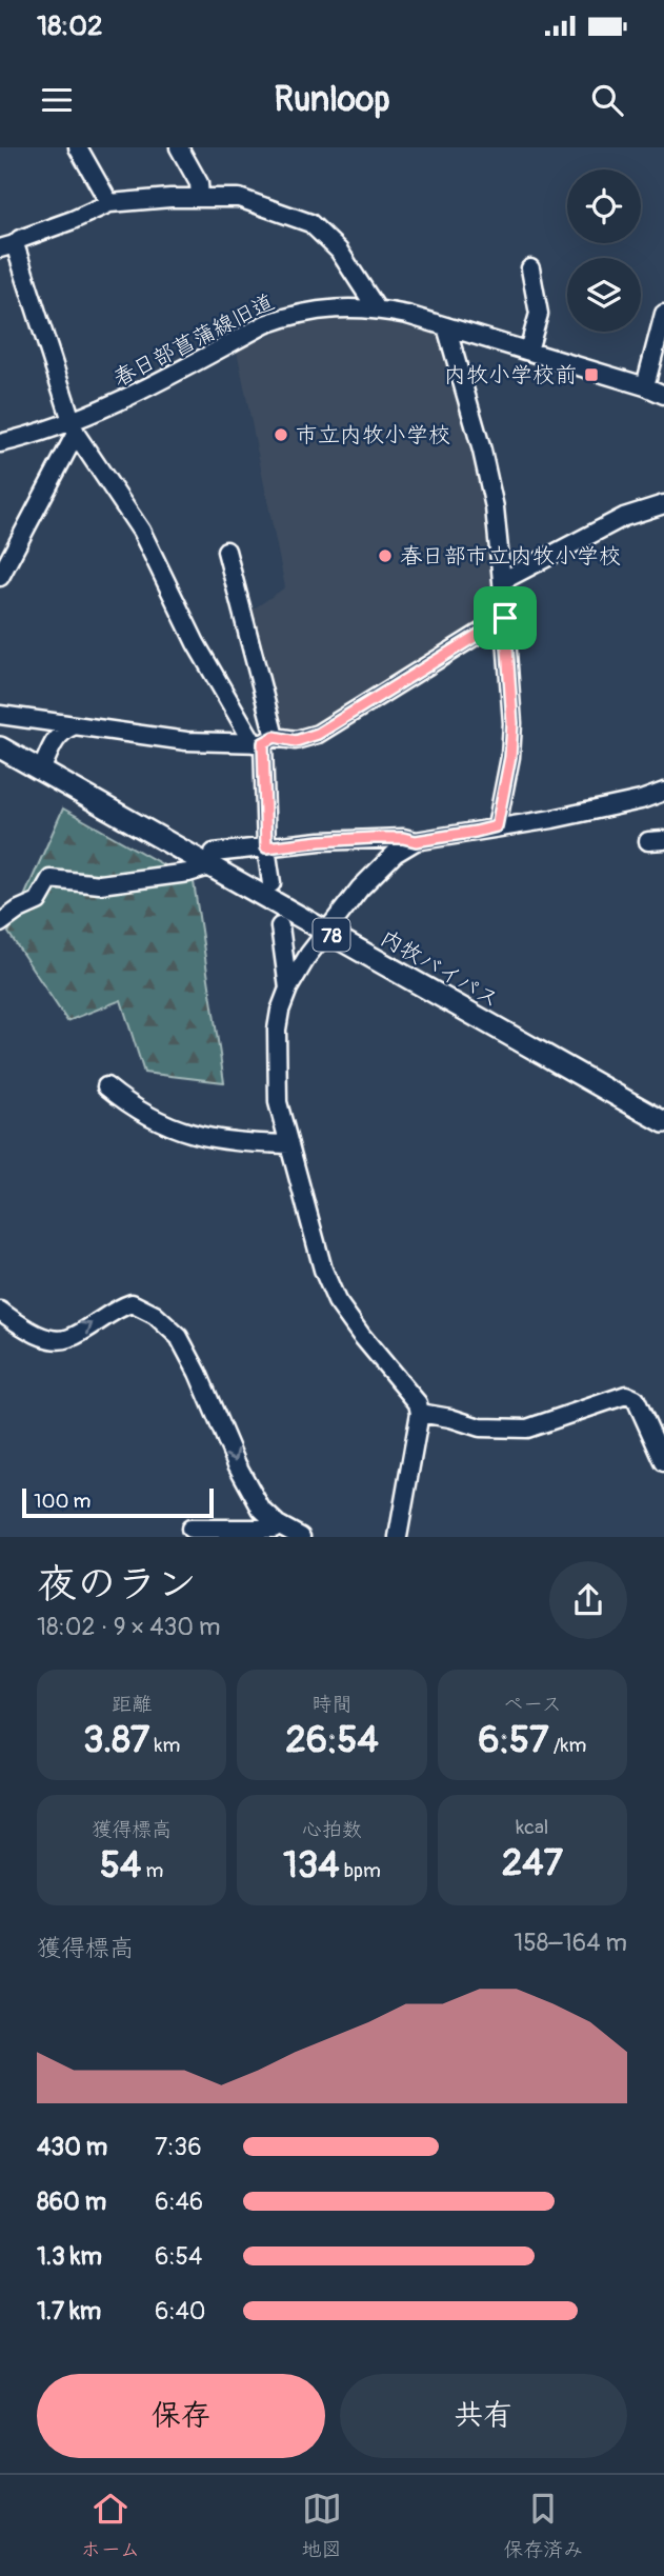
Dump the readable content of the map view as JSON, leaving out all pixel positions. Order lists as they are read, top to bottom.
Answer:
{
  "streets": {
    "main road": ["78", "内牧バイパス"],
    "street": ["春日部菖蒲線旧道"]
  },
  "places": {
    "transit": ["内牧小学校前"],
    "other": ["市立内牧小学校", "春日部市立内牧小学校"]
  },
  "scale_bar": "100 m",
  "page": {
    "status": "18:02",
    "header": "Runloop",
    "scale": "100 m",
    "heading": ["夜のラン", "18:02 · 9 × 430 m"],
    "stats": [
      ["距離", "3.87 km"],
      ["時間", "26:54"],
      ["ペース", "6:57 /km"],
      ["獲得標高", "54 m"],
      ["心拍数", "134 bpm"],
      ["kcal", "247"]
    ],
    "chart": ["獲得標高", "158–164 m"],
    "list": [
      {
        "name": "430 m",
        "note": "7:36"
      },
      {
        "name": "860 m",
        "note": "6:46"
      },
      {
        "name": "1.3 km",
        "note": "6:54"
      },
      {
        "name": "1.7 km",
        "note": "6:40"
      }
    ],
    "buttons": ["保存", "共有"],
    "tabs": ["ホーム", "地図", "保存済み"]
  }
}
